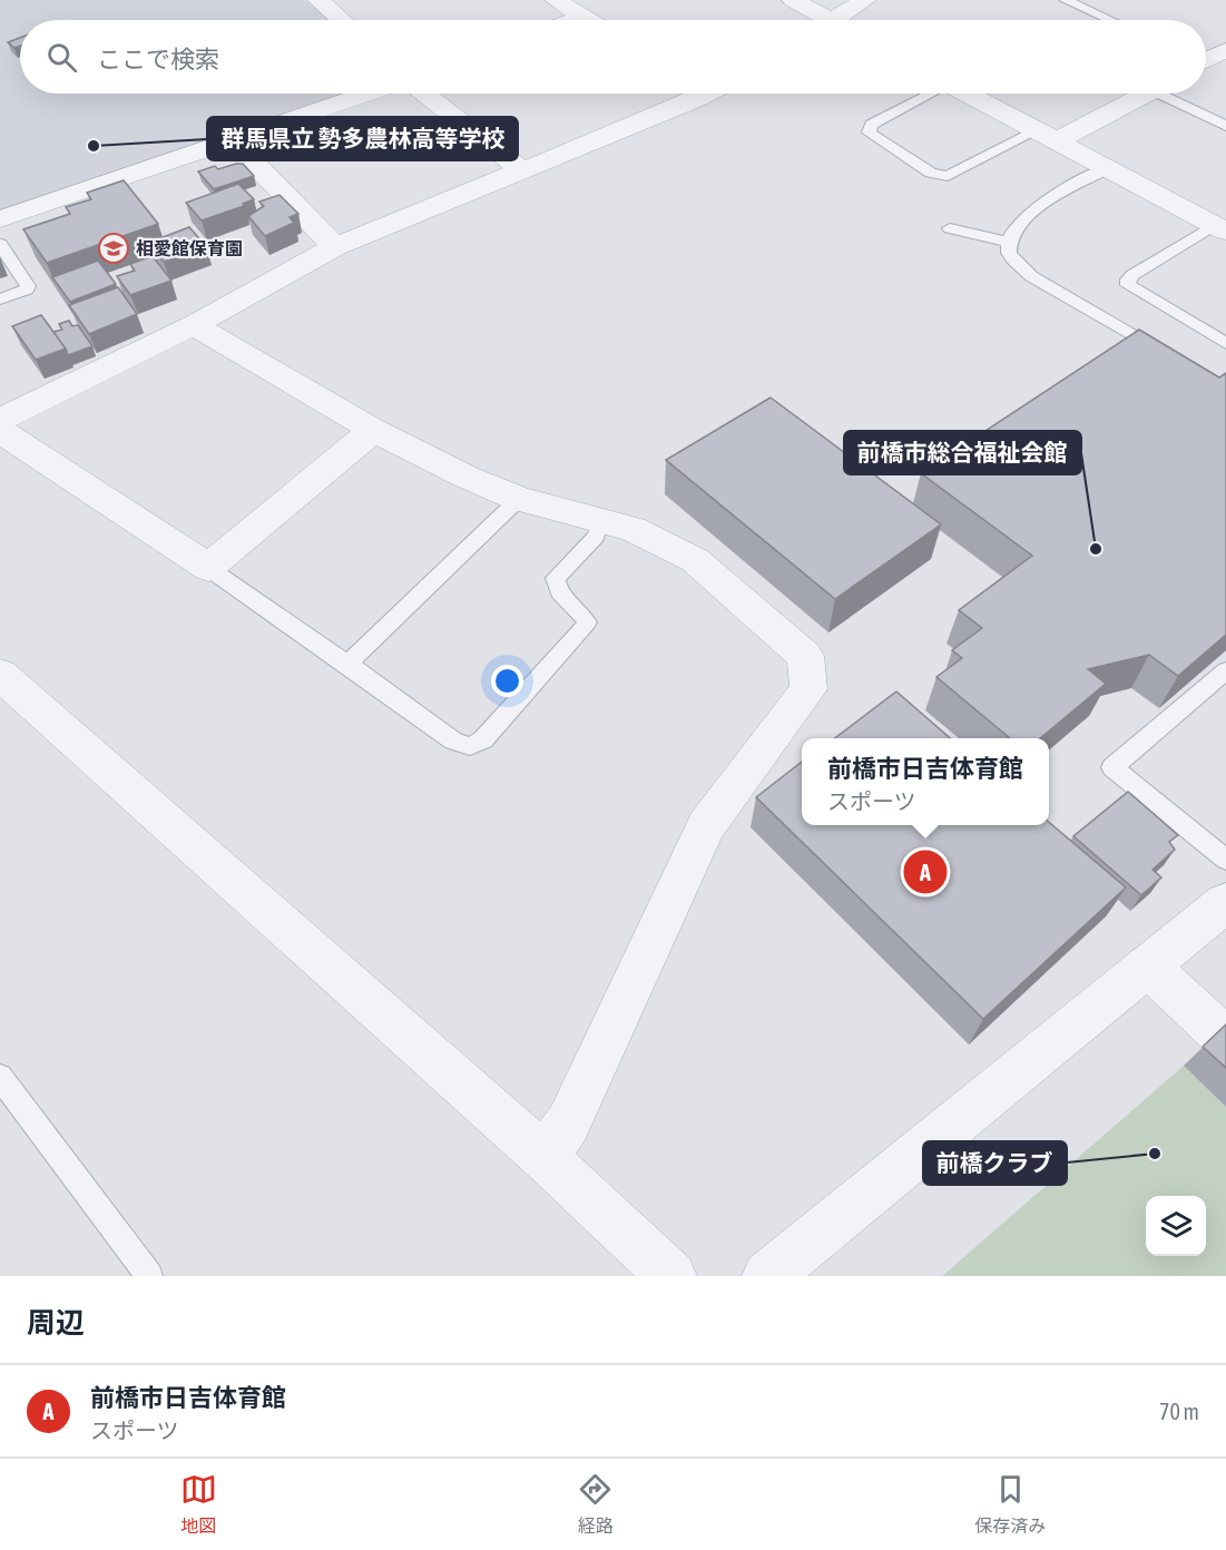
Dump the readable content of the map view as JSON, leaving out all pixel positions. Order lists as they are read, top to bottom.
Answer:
{
  "places": {
    "other": ["群馬県立 勢多農林高等学校", "前橋市総合福祉会館", "前橋クラブ"],
    "school or university": ["相愛館保育園"]
  },
  "page": {
    "search": "ここで検索",
    "popup": ["前橋市日吉体育館", "スポーツ"],
    "pins": "A",
    "heading": "周辺",
    "list": [
      {
        "mark": "A",
        "name": "前橋市日吉体育館",
        "note": "スポーツ",
        "value": "70 m"
      }
    ],
    "nav": ["地図", "経路", "保存済み"]
  }
}
